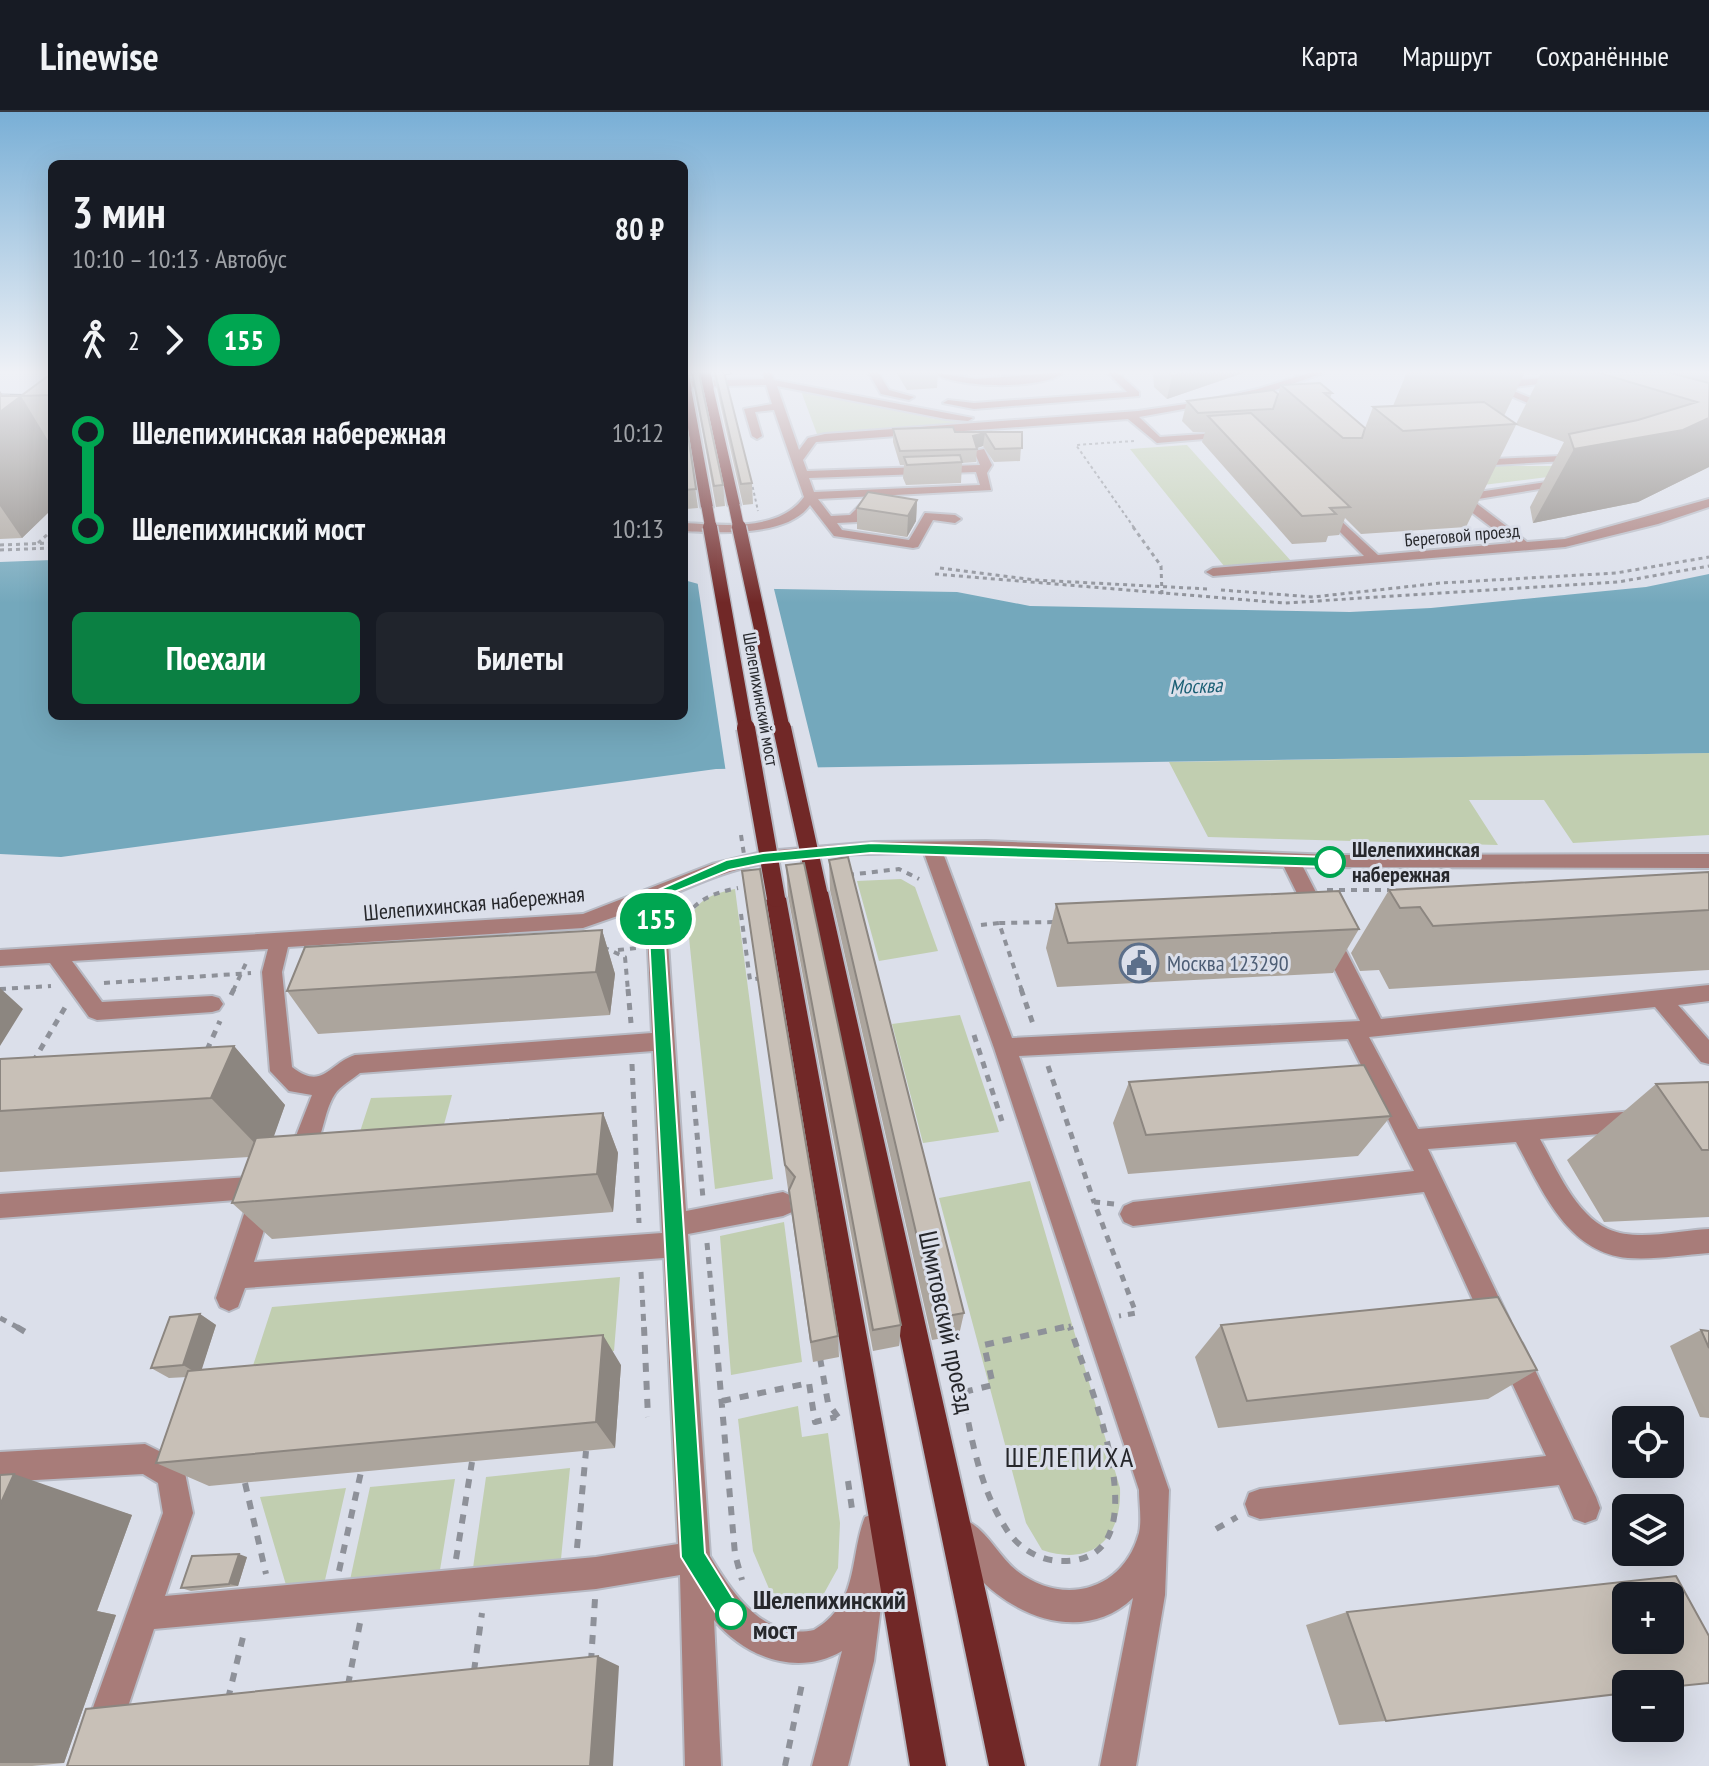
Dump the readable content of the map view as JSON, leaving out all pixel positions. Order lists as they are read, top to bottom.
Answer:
{
  "streets": {
    "main road": ["Шелепихинский мост", "Шмитовский проезд"],
    "street": ["Береговой проезд", "Шелепихинская набережная"]
  },
  "crossings": [
    ["Шелепихинский мост", "Шмитовский проезд"]
  ],
  "districts": ["ШЕЛЕПИХА"],
  "water": ["Москва"],
  "places": {
    "other": ["Шелепихинская набережная", "Шелепихинский мост"],
    "public building": ["Москва 123290"]
  },
  "lines": ["bus line 155"],
  "page": {
    "header": "Linewise",
    "nav": ["Карта", "Маршрут", "Сохранённые"],
    "on_map": "155",
    "heading": ["3 мин", "10:10 – 10:13 · Автобус", "80 ₽"],
    "legs": ["2", "155"],
    "list": [
      {
        "name": "Шелепихинская набережная",
        "value": "10:12"
      },
      {
        "name": "Шелепихинский мост",
        "value": "10:13"
      }
    ],
    "buttons": ["Поехали", "Билеты"],
    "map_buttons": ["+", "−"]
  }
}
